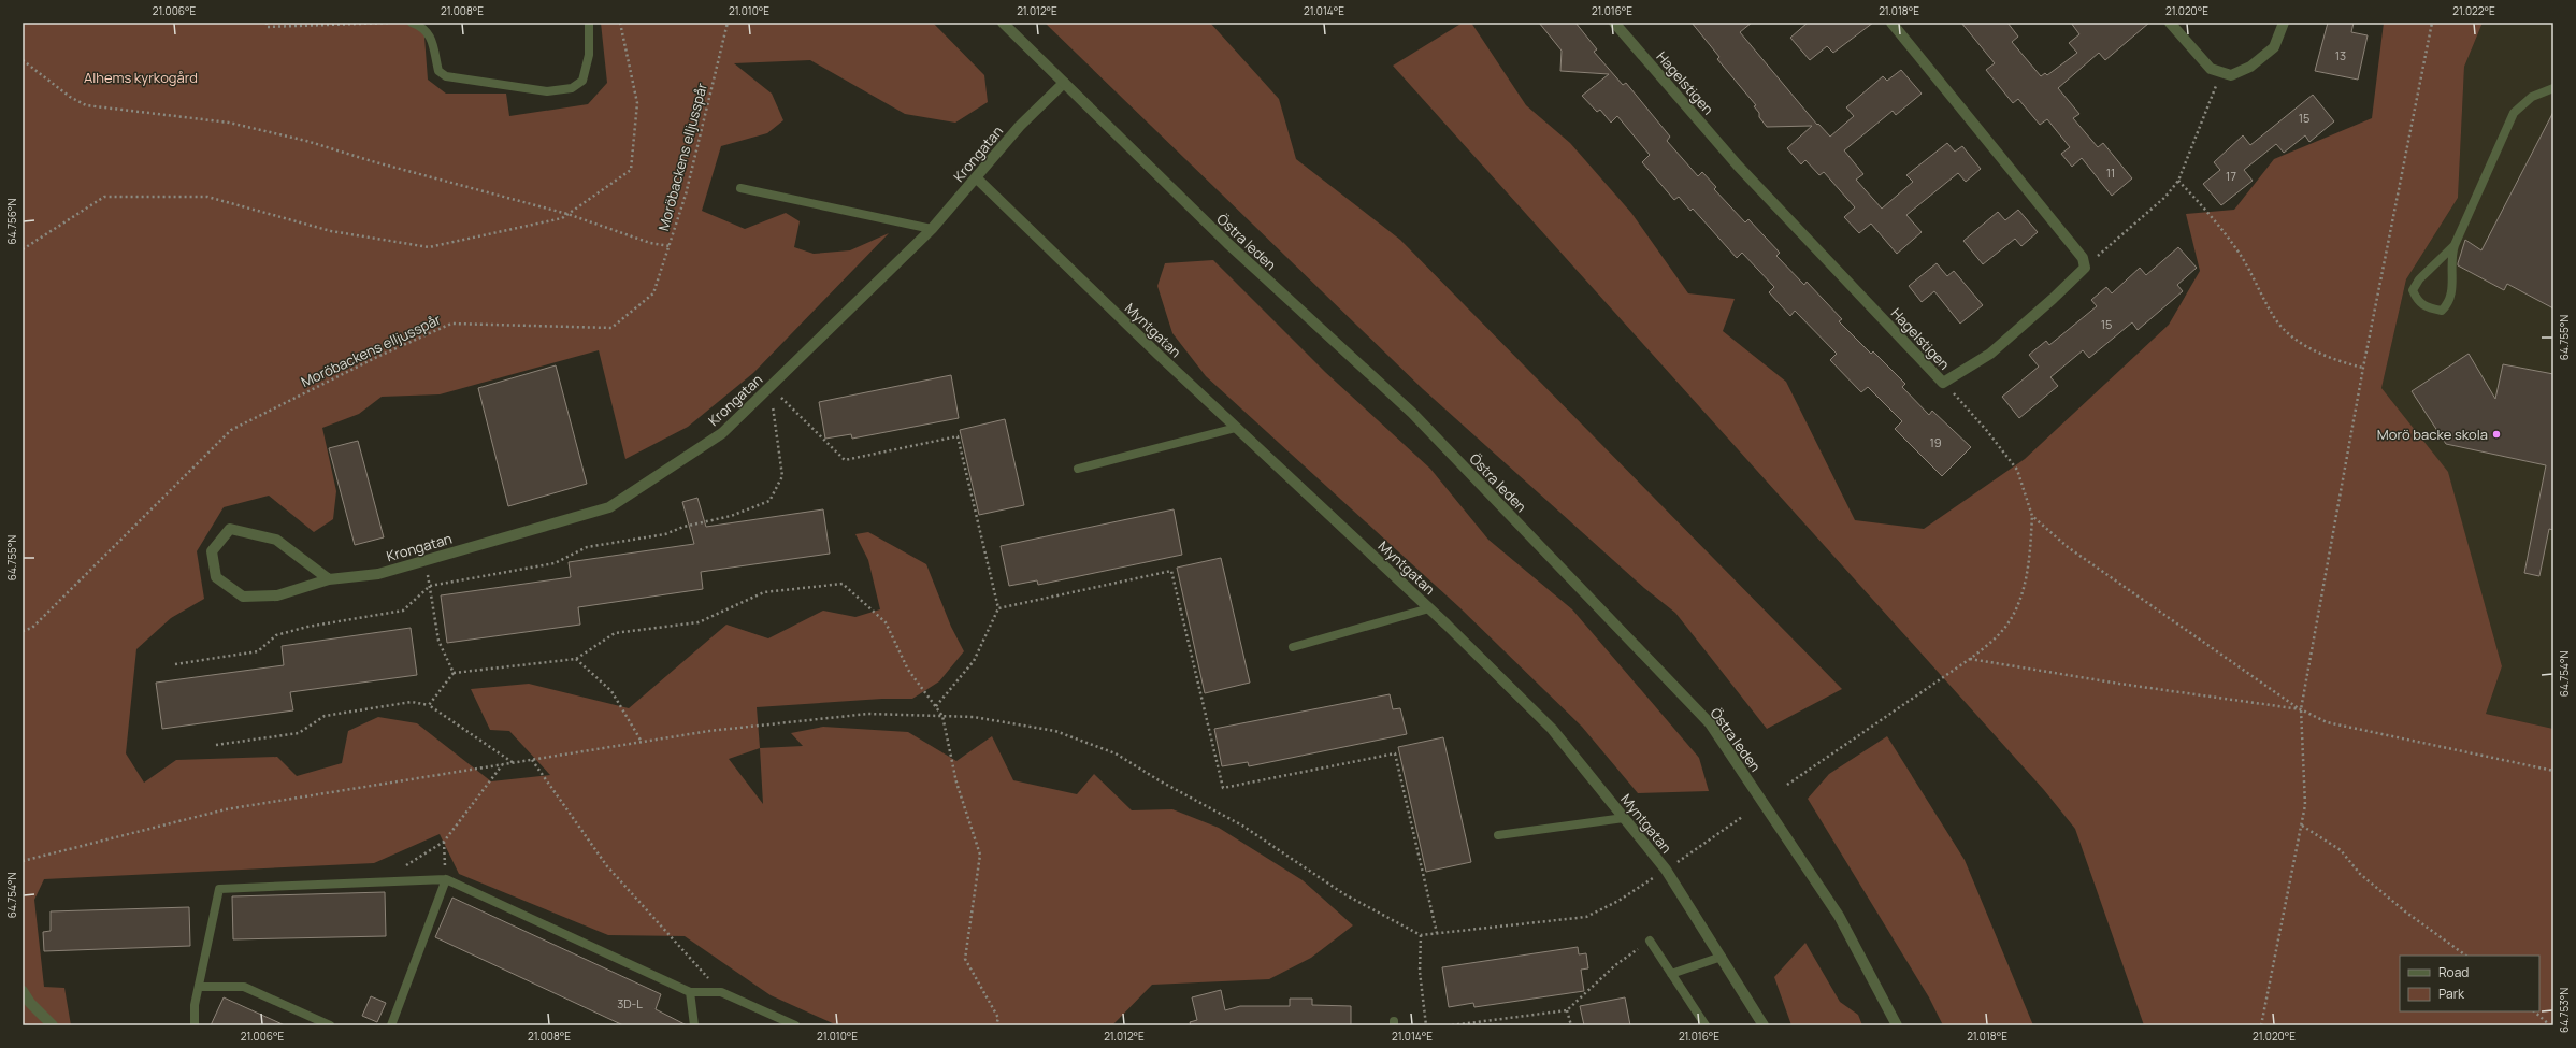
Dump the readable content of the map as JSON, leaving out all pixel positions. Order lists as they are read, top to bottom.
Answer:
{
  "streets": {
    "street": [
      "Hagelstigen",
      "Krongatan",
      "Östra leden",
      "Myntgatan"
    ],
    "path": ["Moröbackens elljusspår"]
  },
  "crossings": [
    ["Krongatan", "Östra leden"],
    ["Krongatan", "Myntgatan"]
  ],
  "parks": ["Alhems kyrkogård"],
  "places": ["Morö backe skola"],
  "house_numbers": [
    "13",
    "15",
    "11",
    "17",
    "15",
    "19",
    "3D-L"
  ],
  "legend": ["Road", "Park"],
  "coordinates": [
    "21.006°E",
    "21.008°E",
    "21.010°E",
    "21.012°E",
    "21.014°E",
    "21.016°E",
    "21.018°E",
    "21.020°E",
    "21.022°E",
    "64.756°N",
    "64.755°N",
    "64.754°N",
    "64.753°N"
  ]
}
